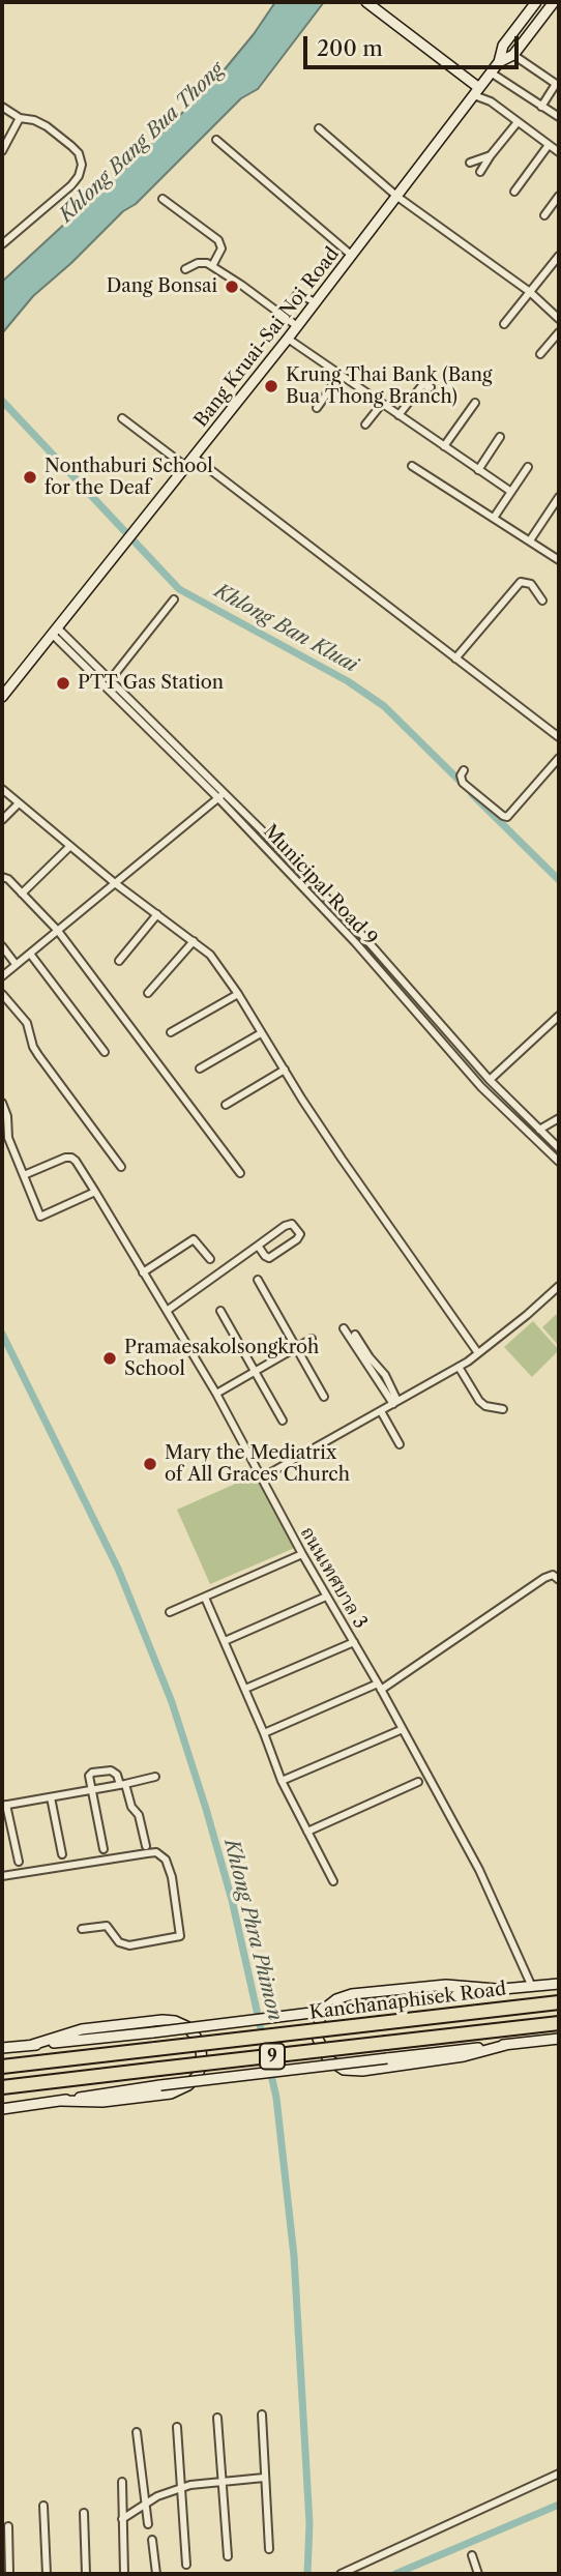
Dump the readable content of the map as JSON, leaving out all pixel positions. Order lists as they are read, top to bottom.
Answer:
{
  "streets": {
    "highway": ["Kanchanaphisek Road", "9"],
    "main road": ["Bang Kruai-Sai Noi Road"],
    "street": ["Municipal Road 9", "ถนนเทศบาล 3"]
  },
  "crossings": [
    ["Bang Kruai-Sai Noi Road", "Municipal Road 9"]
  ],
  "water": ["Khlong Bang Bua Thong", "Khlong Ban Kluai", "Khlong Phra Phimon"],
  "places": [
    "Dang Bonsai",
    "Krung Thai Bank (Bang Bua Thong Branch)",
    "Nonthaburi School for the Deaf",
    "PTT Gas Station",
    "Pramaesakolsongkroh School",
    "Mary the Mediatrix of All Graces Church"
  ],
  "scale_bar": "200 m"
}
